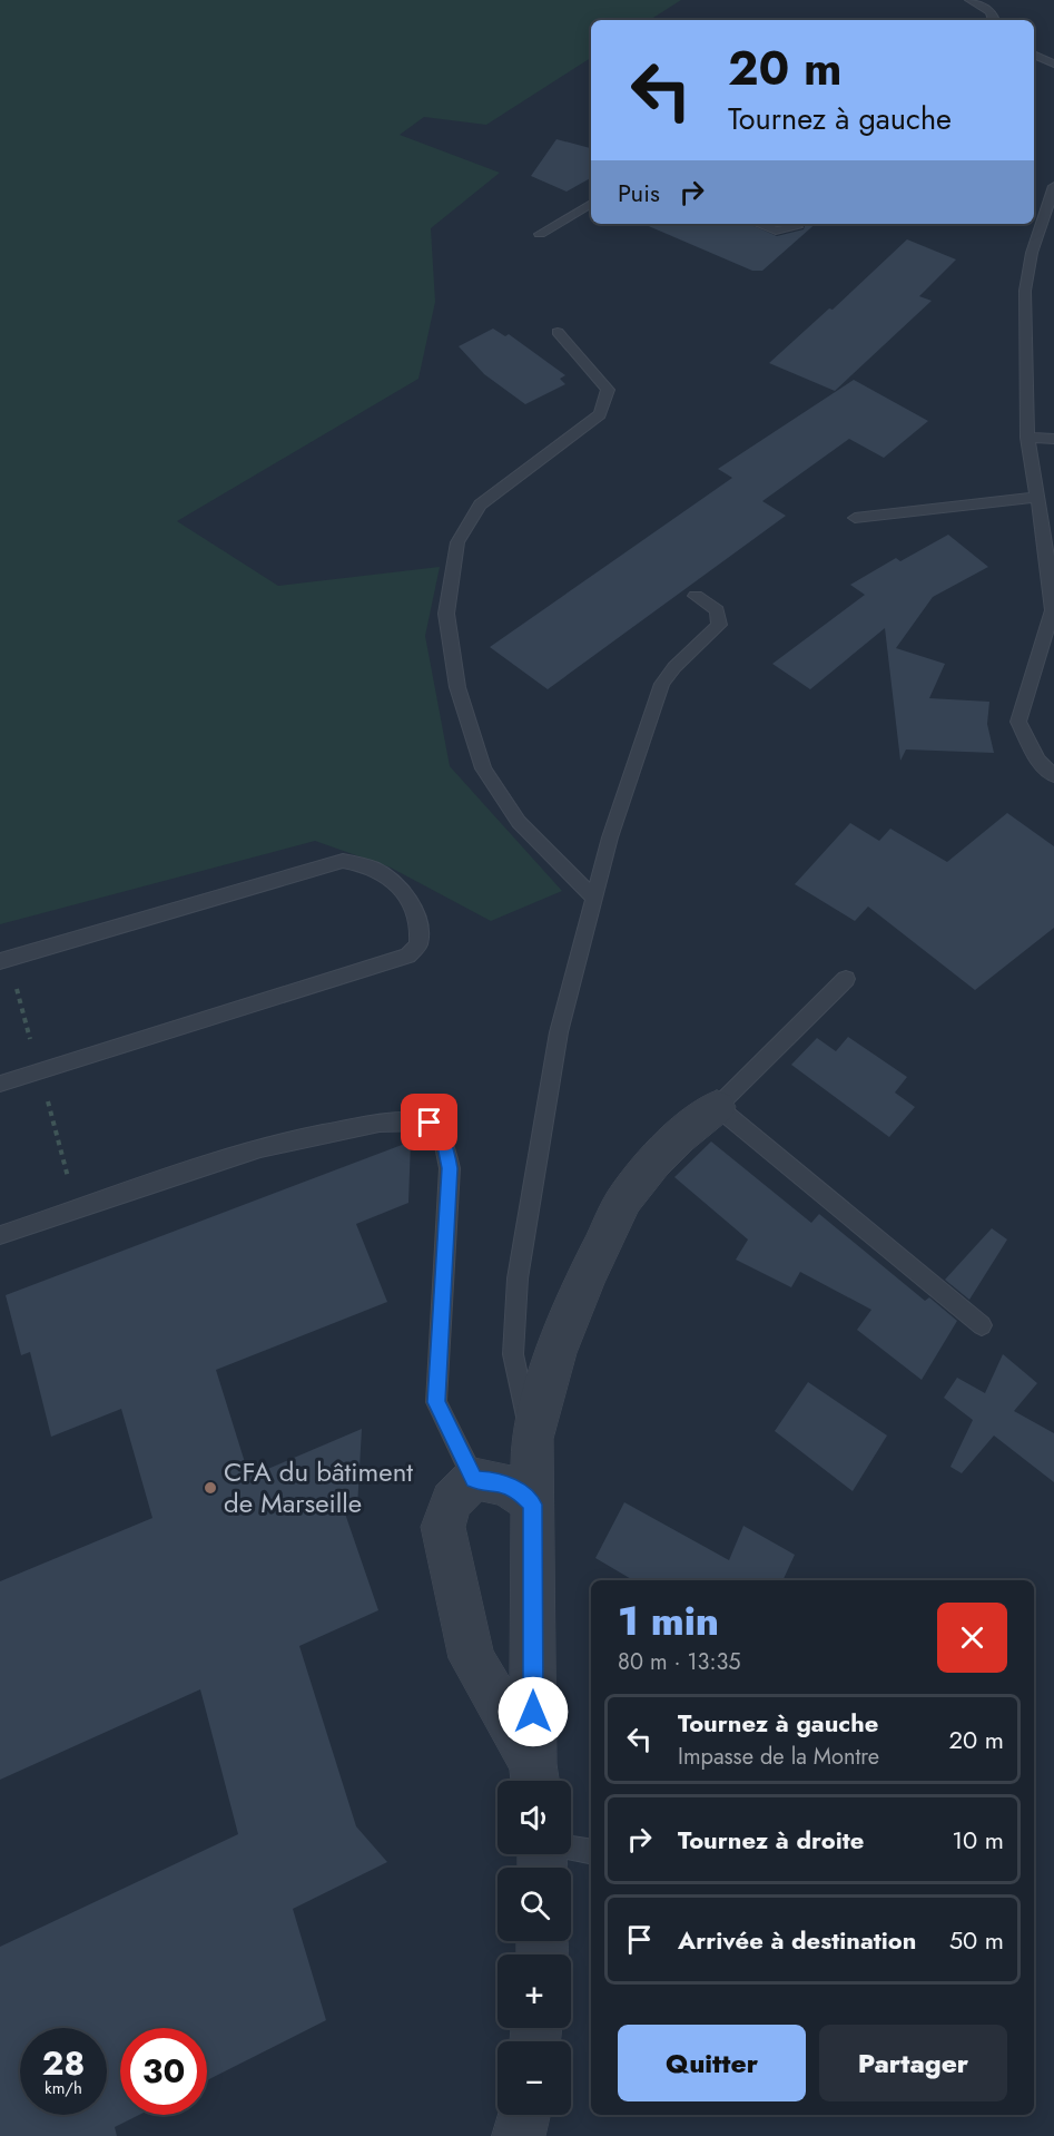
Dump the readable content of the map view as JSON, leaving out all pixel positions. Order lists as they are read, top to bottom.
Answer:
{
  "places": ["CFA du bâtiment de Marseille"],
  "page": {
    "turn": ["20 m", "Tournez à gauche"],
    "then": "Puis",
    "heading": ["1 min", "80 m · 13:35"],
    "list": [
      {
        "name": "Tournez à gauche",
        "note": "Impasse de la Montre",
        "value": "20 m"
      },
      {
        "name": "Tournez à droite",
        "value": "10 m"
      },
      {
        "name": "Arrivée à destination",
        "value": "50 m"
      }
    ],
    "map_buttons": ["+", "−"],
    "buttons": ["Quitter", "Partager"],
    "speed": "28 km/h",
    "limit": "30"
  }
}
